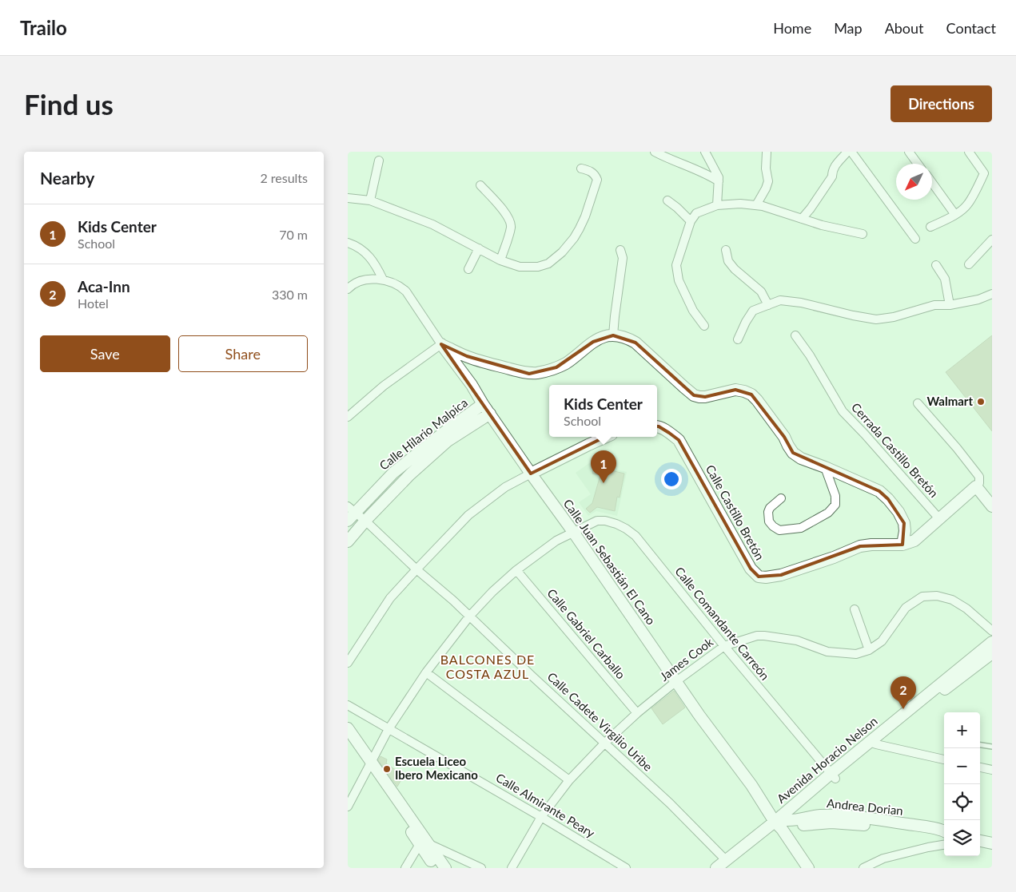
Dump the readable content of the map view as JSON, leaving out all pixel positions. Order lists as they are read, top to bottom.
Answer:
{
  "streets": {
    "street": [
      "Calle Hilario Malpica",
      "Cerrada Castillo Bretón",
      "Calle Castillo Bretón",
      "Calle Juan Sebastián El Cano",
      "Calle Comandante Carreón",
      "Calle Gabriel Carballo",
      "James Cook",
      "Calle Cadete Virgilio Uribe",
      "Avenida Horacio Nelson",
      "Calle Almirante Peary",
      "Andrea Dorian"
    ]
  },
  "crossings": [
    ["Calle Hilario Malpica", "Calle Juan Sebastián El Cano"],
    ["Calle Hilario Malpica", "Calle Cadete Virgilio Uribe"],
    ["Cerrada Castillo Bretón", "Calle Castillo Bretón"],
    ["Calle Juan Sebastián El Cano", "Calle Comandante Carreón"],
    ["Calle Juan Sebastián El Cano", "James Cook"],
    ["Calle Juan Sebastián El Cano", "Avenida Horacio Nelson"],
    ["Calle Juan Sebastián El Cano", "Andrea Dorian"],
    ["Calle Comandante Carreón", "Calle Gabriel Carballo"],
    ["Calle Comandante Carreón", "James Cook"],
    ["Calle Comandante Carreón", "Calle Cadete Virgilio Uribe"],
    ["Calle Comandante Carreón", "Avenida Horacio Nelson"],
    ["Calle Comandante Carreón", "Calle Almirante Peary"],
    ["Calle Gabriel Carballo", "James Cook"],
    ["James Cook", "Calle Cadete Virgilio Uribe"],
    ["James Cook", "Calle Almirante Peary"],
    ["Calle Cadete Virgilio Uribe", "Avenida Horacio Nelson"],
    ["Avenida Horacio Nelson", "Andrea Dorian"]
  ],
  "districts": ["BALCONES DE COSTA AZUL"],
  "places": ["Walmart", "Escuela Liceo Ibero Mexicano"],
  "north": "bottom left",
  "page": {
    "header": "Trailo",
    "nav": [
      "Home",
      "Map",
      "About",
      "Contact"
    ],
    "buttons": [
      "Directions",
      ["Save", "Share"]
    ],
    "title": "Find us",
    "heading": ["Nearby", "2 results"],
    "list": [
      {
        "mark": "1",
        "name": "Kids Center",
        "note": "School",
        "value": "70 m"
      },
      {
        "mark": "2",
        "name": "Aca-Inn",
        "note": "Hotel",
        "value": "330 m"
      }
    ],
    "popup": ["Kids Center", "School"],
    "pins": ["1", "2"],
    "map_buttons": ["+", "−"]
  }
}
